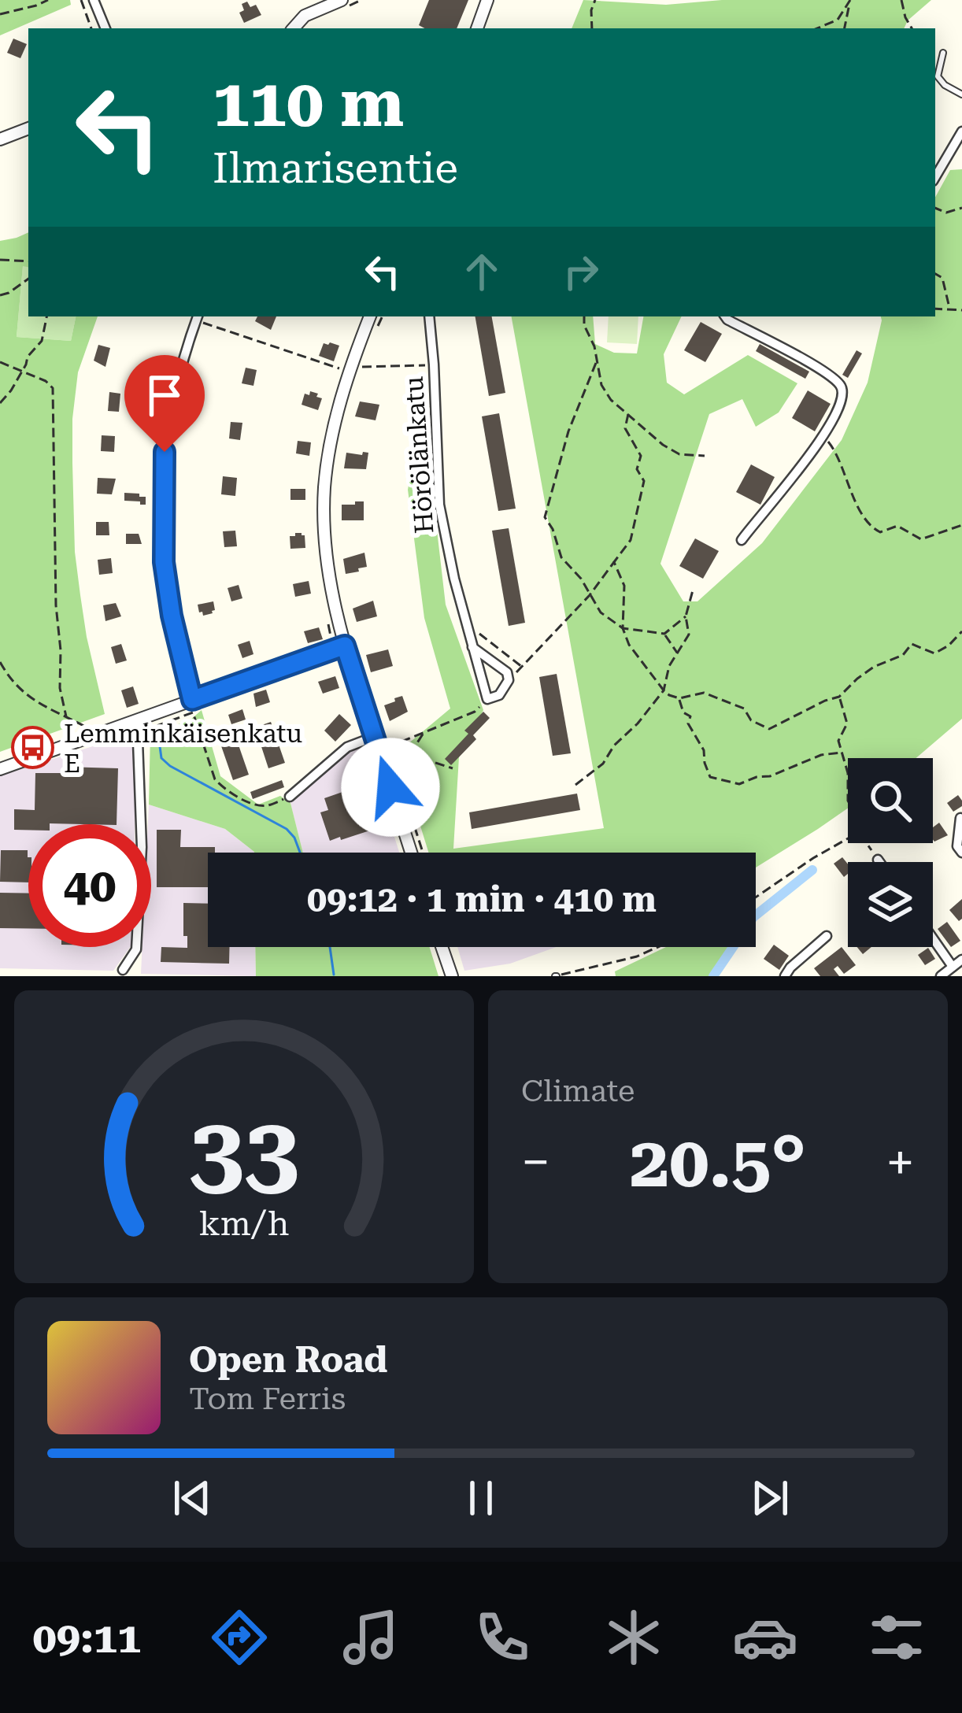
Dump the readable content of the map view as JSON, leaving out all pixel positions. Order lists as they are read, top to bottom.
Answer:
{
  "streets": {
    "street": ["Hörölänkatu"]
  },
  "places": {
    "bus stop": ["Lemminkäisenkatu E"]
  },
  "page": {
    "turn": ["110 m", "Ilmarisentie"],
    "limit": "40",
    "trip": "09:12 · 1 min · 410 m",
    "tile": "Climate",
    "heat": ["−", "20.5°", "+"],
    "song": ["Open Road", "Tom Ferris"],
    "tabs": "09:11",
    "gauge": ["33", "km/h"]
  }
}
